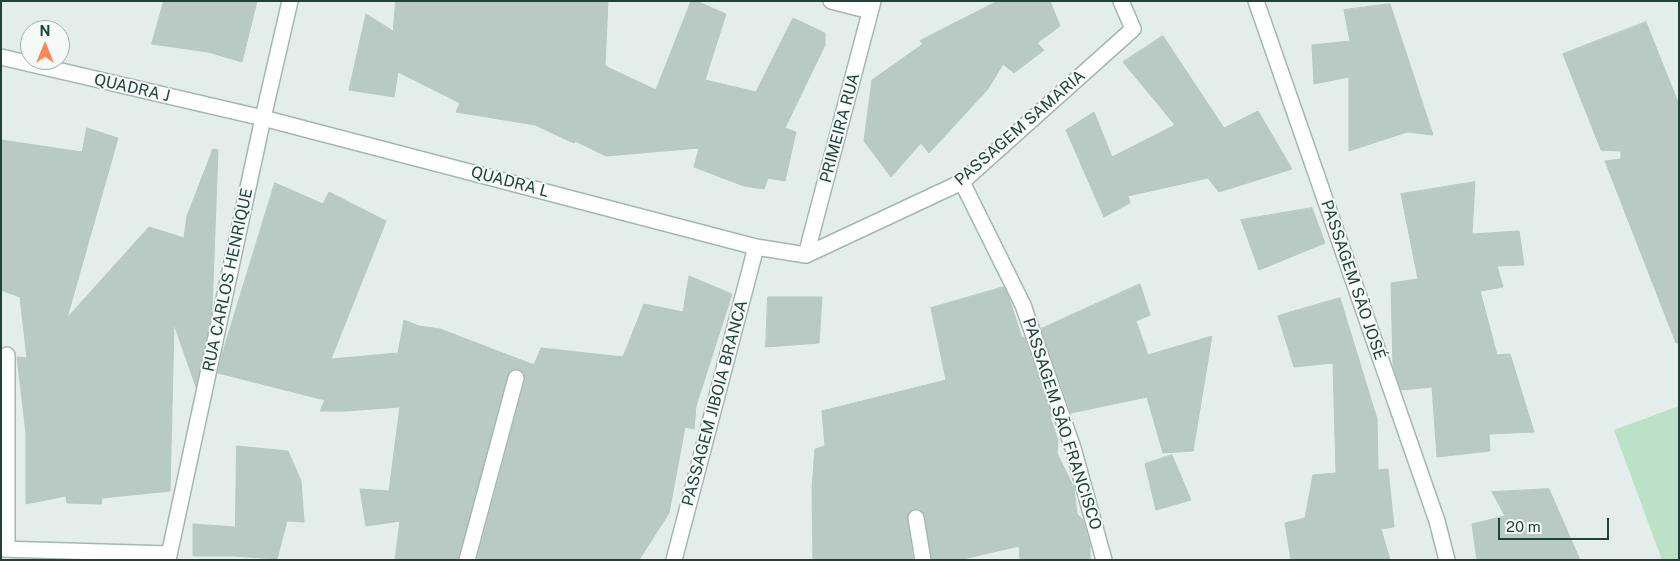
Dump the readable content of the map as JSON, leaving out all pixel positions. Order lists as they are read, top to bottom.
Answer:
{
  "streets": {
    "street": [
      "QUADRA J",
      "PRIMEIRA RUA",
      "PASSAGEM SAMARIA",
      "QUADRA L",
      "RUA CARLOS HENRIQUE",
      "PASSAGEM SÃO JOSÉ",
      "PASSAGEM JIBOIA BRANCA",
      "PASSAGEM SÃO FRANCISCO"
    ]
  },
  "crossings": [
    ["QUADRA J", "QUADRA L"],
    ["QUADRA J", "RUA CARLOS HENRIQUE"],
    ["PRIMEIRA RUA", "PASSAGEM SAMARIA"],
    ["PASSAGEM SAMARIA", "PASSAGEM SÃO FRANCISCO"],
    ["QUADRA L", "RUA CARLOS HENRIQUE"],
    ["QUADRA L", "PASSAGEM JIBOIA BRANCA"]
  ],
  "scale_bar": "20 m",
  "north": "top"
}
